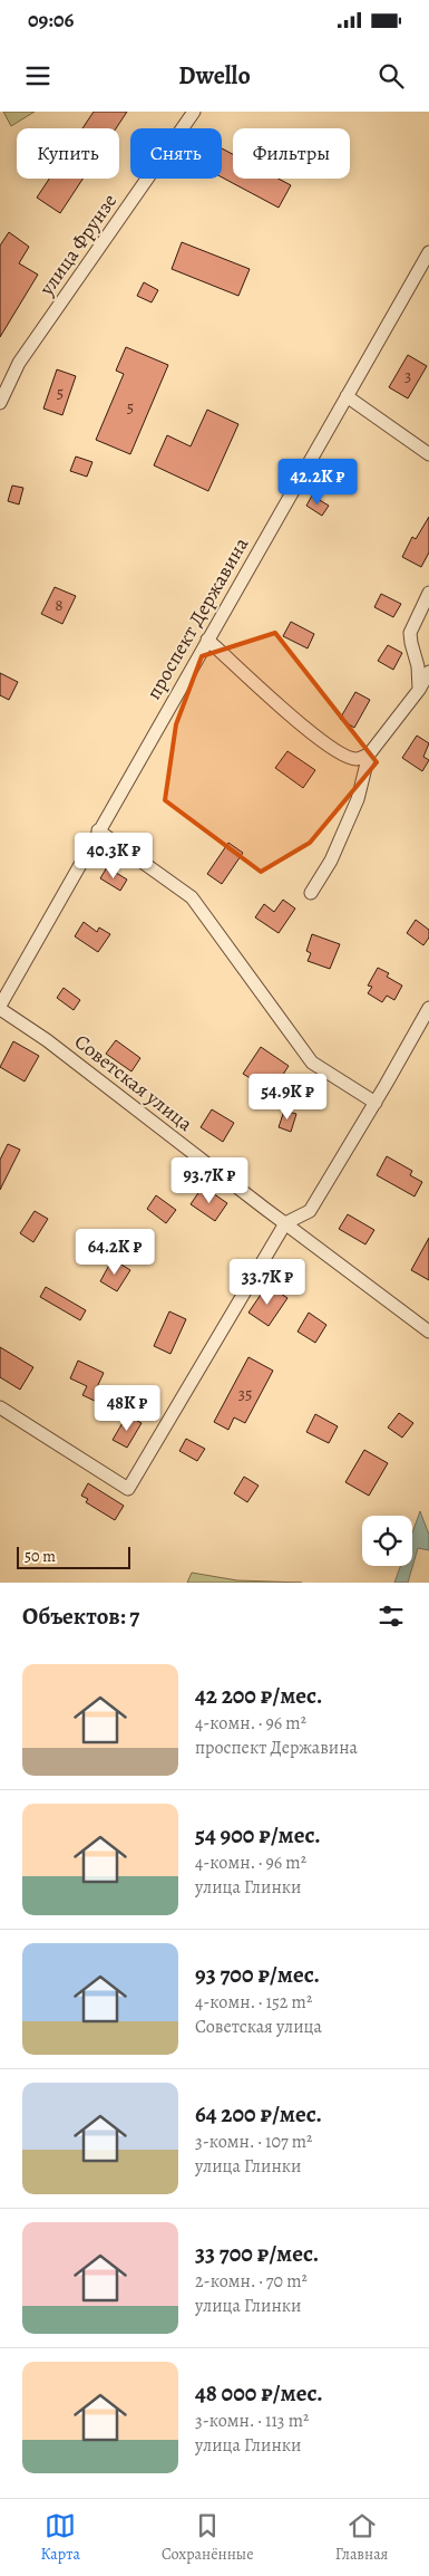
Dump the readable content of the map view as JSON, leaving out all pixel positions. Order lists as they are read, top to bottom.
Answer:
{
  "streets": {
    "street": ["улица Фрунзе", "проспект Державина", "Советская улица"]
  },
  "crossings": [
    ["проспект Державина", "Советская улица"]
  ],
  "house_numbers": [
    "3",
    "5",
    "5",
    "8",
    "35"
  ],
  "scale_bar": "50 m",
  "page": {
    "status": "09:06",
    "header": "Dwello",
    "chip": ["Купить", "Снять", "Фильтры"],
    "price": [
      "42.2K ₽",
      "40.3K ₽",
      "54.9K ₽",
      "93.7K ₽",
      "64.2K ₽",
      "33.7K ₽",
      "48K ₽"
    ],
    "scale": "50 m",
    "heading": "Объектов: 7",
    "list": [
      {
        "name": "42 200 ₽/мес.",
        "note": "4-комн. · 96 m² · проспект Державина"
      },
      {
        "name": "54 900 ₽/мес.",
        "note": "4-комн. · 96 m² · улица Глинки"
      },
      {
        "name": "93 700 ₽/мес.",
        "note": "4-комн. · 152 m² · Советская улица"
      },
      {
        "name": "64 200 ₽/мес.",
        "note": "3-комн. · 107 m² · улица Глинки"
      },
      {
        "name": "33 700 ₽/мес.",
        "note": "2-комн. · 70 m² · улица Глинки"
      },
      {
        "name": "48 000 ₽/мес.",
        "note": "3-комн. · 113 m² · улица Глинки"
      }
    ],
    "tabs": ["Карта", "Сохранённые", "Главная"]
  }
}
